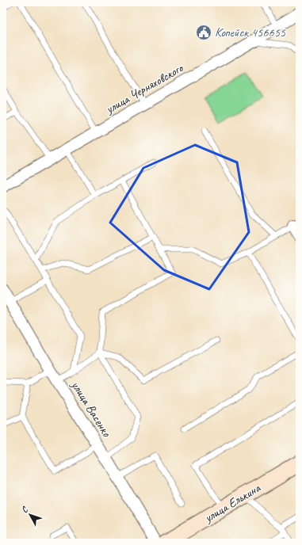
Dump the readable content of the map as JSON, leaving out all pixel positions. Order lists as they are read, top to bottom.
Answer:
{
  "streets": {
    "street": ["улица Черняховского", "улица Васенко", "улица Елькина"]
  },
  "places": {
    "public building": ["Копейск 456655"]
  },
  "north": "top left"
}
